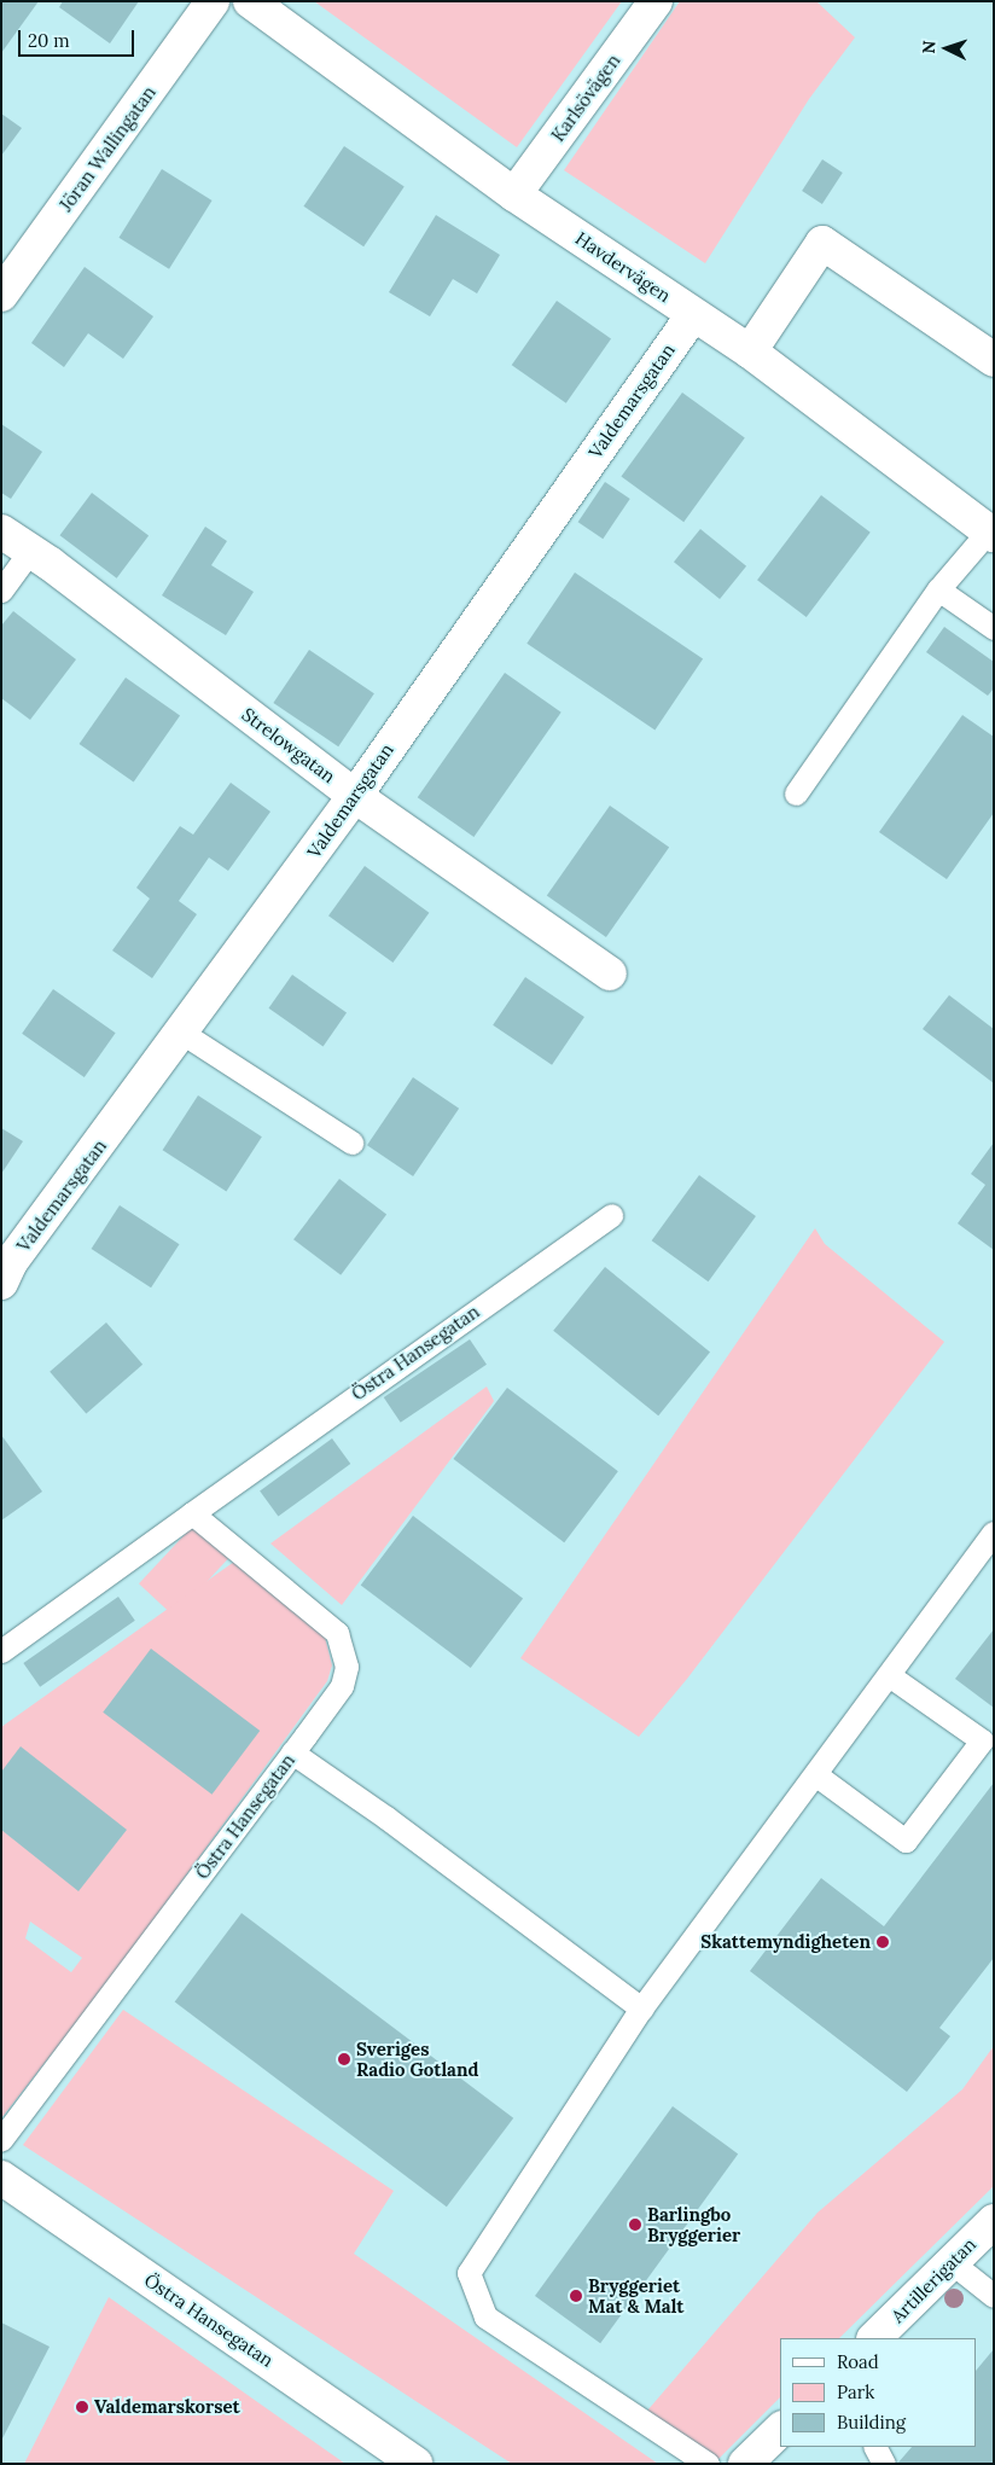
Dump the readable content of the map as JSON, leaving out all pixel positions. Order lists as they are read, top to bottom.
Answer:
{
  "streets": {
    "street": [
      "Karlsövägen",
      "Jöran Wallingatan",
      "Havdervägen",
      "Valdemarsgatan",
      "Strelowgatan",
      "Östra Hansegatan",
      "Artillerigatan"
    ]
  },
  "crossings": [
    ["Karlsövägen", "Havdervägen"],
    ["Havdervägen", "Valdemarsgatan"],
    ["Valdemarsgatan", "Strelowgatan"]
  ],
  "places": [
    "Skattemyndigheten",
    "Sveriges Radio Gotland",
    "Barlingbo Bryggerier",
    "Bryggeriet Mat & Malt",
    "Valdemarskorset"
  ],
  "legend": ["Road", "Park", "Building"],
  "scale_bar": "20 m",
  "north": "left"
}
